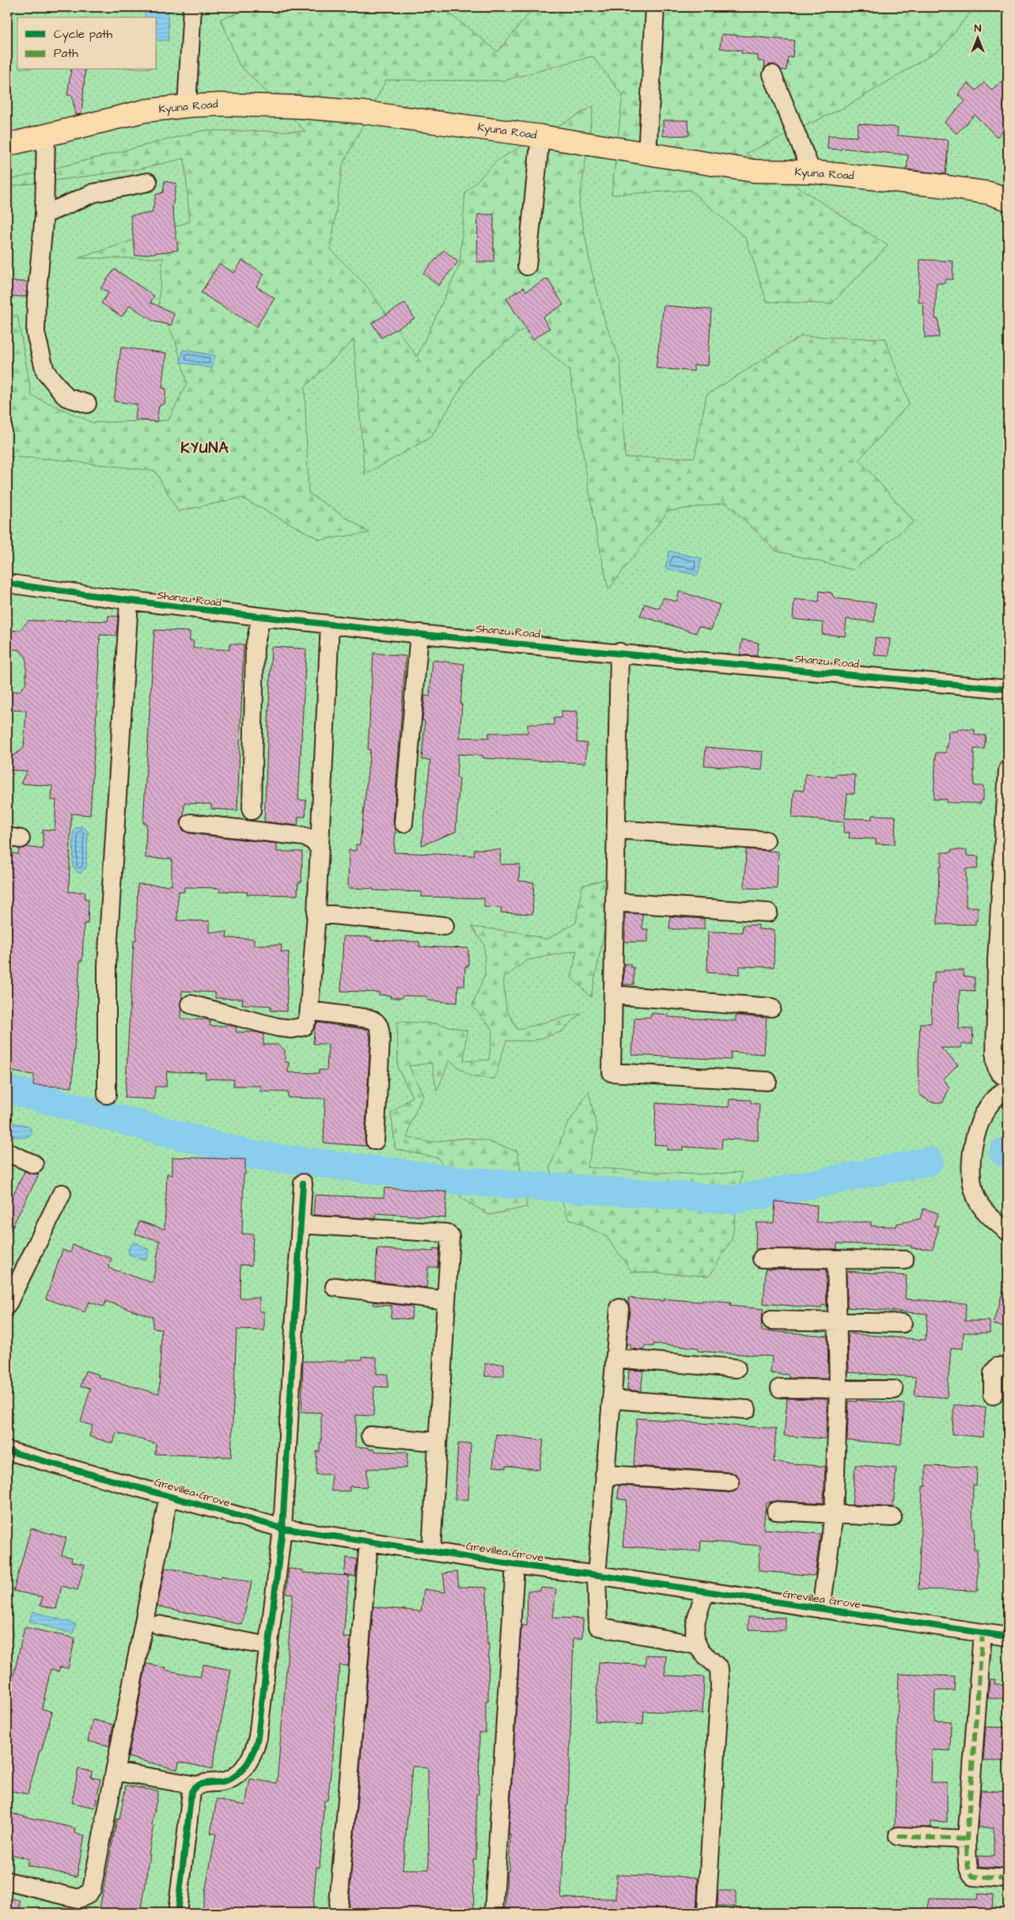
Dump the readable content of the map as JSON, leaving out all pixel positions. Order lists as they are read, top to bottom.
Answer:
{
  "streets": {
    "main road": ["Kyuna Road"],
    "street": ["Shanzu Road", "Grevillea Grove"]
  },
  "districts": ["KYUNA"],
  "legend": ["Cycle path", "Path"],
  "north": "top"
}
